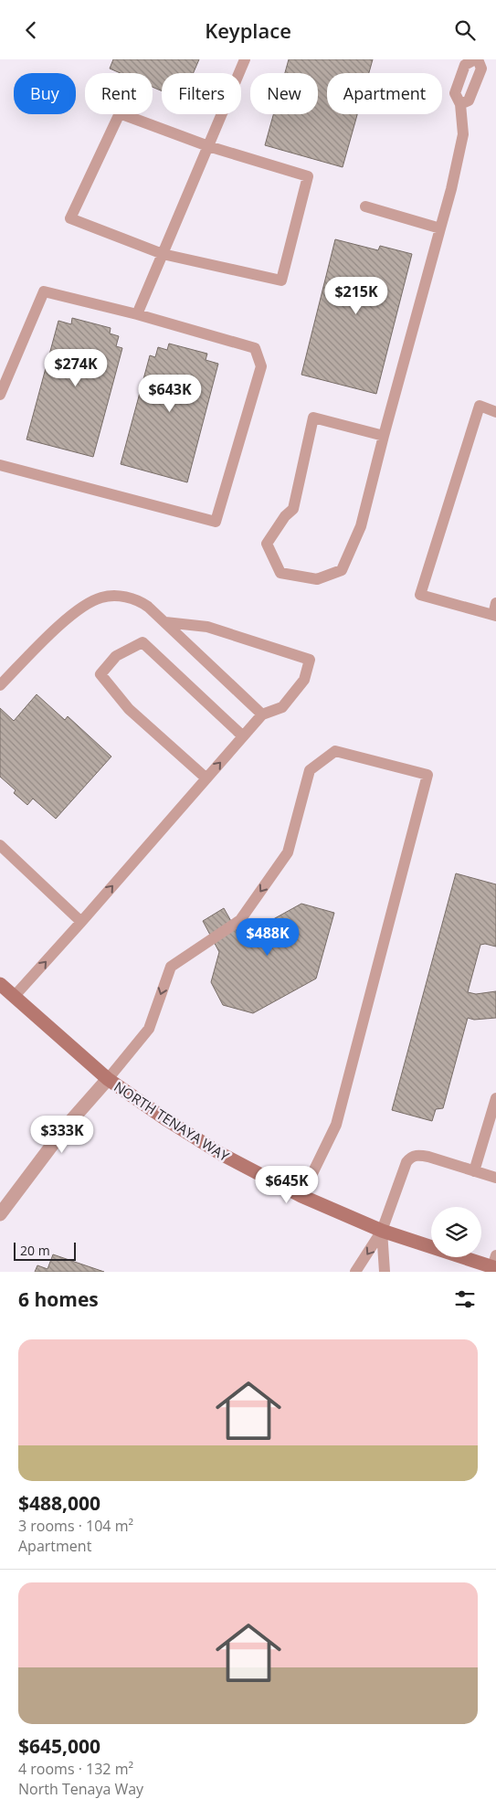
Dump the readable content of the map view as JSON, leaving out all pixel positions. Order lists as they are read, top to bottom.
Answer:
{
  "streets": {
    "main road": ["NORTH TENAYA WAY"]
  },
  "scale_bar": "20 m",
  "page": {
    "header": "Keyplace",
    "chip": [
      "Buy",
      "Rent",
      "Filters",
      "New",
      "Apartment"
    ],
    "price": [
      "$215K",
      "$274K",
      "$643K",
      "$488K",
      "$333K",
      "$645K"
    ],
    "scale": "20 m",
    "heading": "6 homes",
    "list": [
      {
        "name": "$488,000",
        "note": "3 rooms · 104 m² · Apartment"
      },
      {
        "name": "$645,000",
        "note": "4 rooms · 132 m² · North Tenaya Way"
      }
    ]
  }
}
